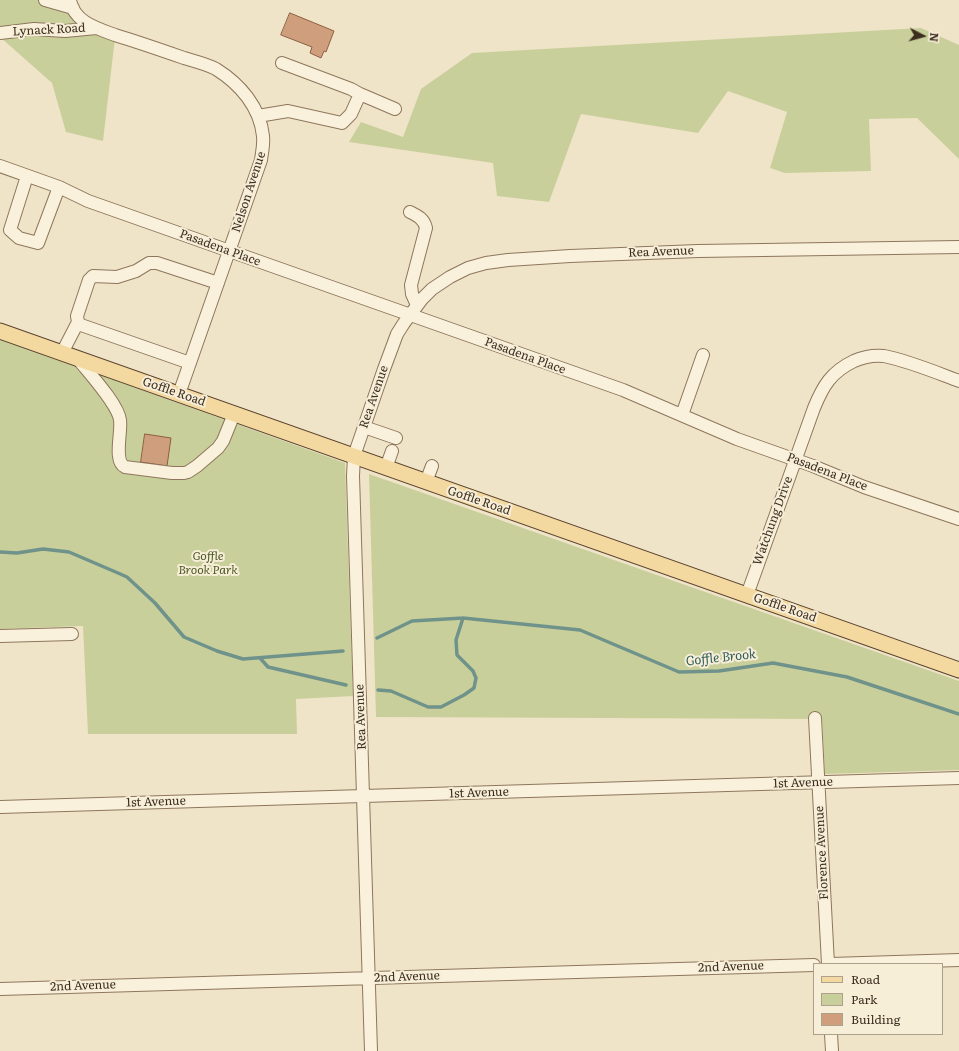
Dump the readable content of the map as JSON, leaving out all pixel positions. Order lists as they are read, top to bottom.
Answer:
{
  "streets": {
    "main road": ["Goffle Road"],
    "street": [
      "Lynack Road",
      "Nelson Avenue",
      "Pasadena Place",
      "Rea Avenue",
      "Watchung Drive",
      "1st Avenue",
      "Florence Avenue",
      "2nd Avenue"
    ]
  },
  "crossings": [
    ["Lynack Road", "Nelson Avenue"],
    ["Nelson Avenue", "Pasadena Place"],
    ["Nelson Avenue", "Goffle Road"],
    ["Pasadena Place", "Rea Avenue"],
    ["Pasadena Place", "Watchung Drive"],
    ["Rea Avenue", "Goffle Road"],
    ["Rea Avenue", "1st Avenue"],
    ["Rea Avenue", "2nd Avenue"],
    ["Goffle Road", "Watchung Drive"],
    ["1st Avenue", "Florence Avenue"]
  ],
  "water": ["Goffle Brook"],
  "parks": ["Goffle Brook Park"],
  "legend": ["Road", "Park", "Building"],
  "north": "right"
}
